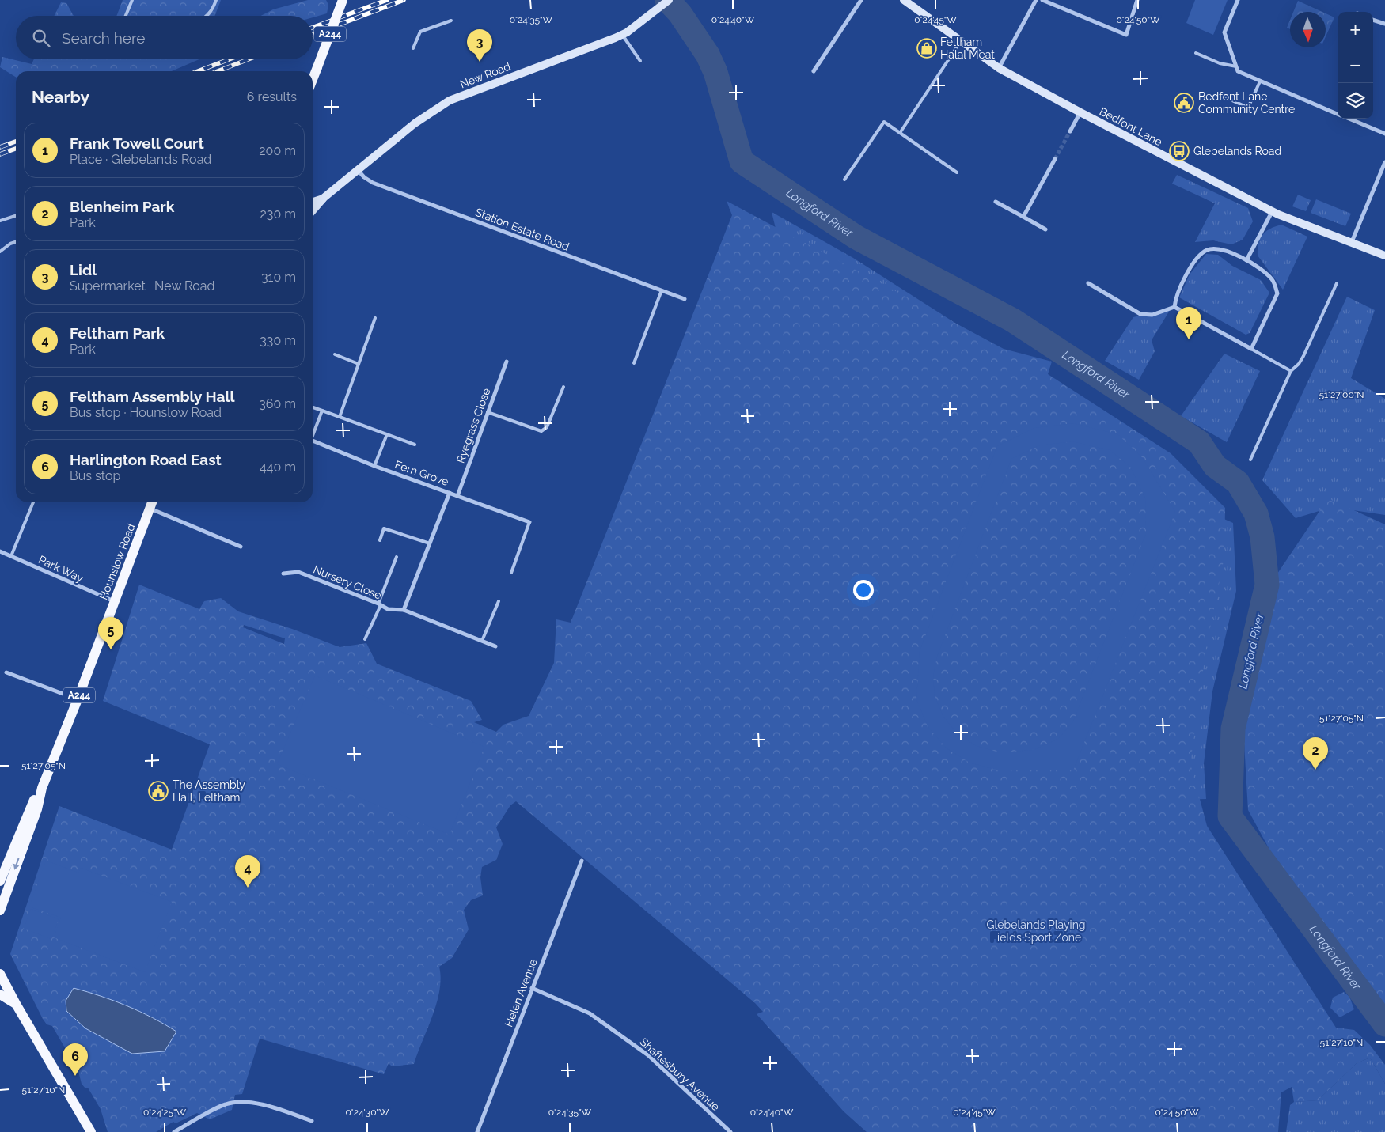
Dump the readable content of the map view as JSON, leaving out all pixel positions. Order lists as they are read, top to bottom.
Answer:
{
  "streets": {
    "main road": [
      "A244",
      "New Road",
      "Bedfont Lane",
      "Hounslow Road"
    ],
    "street": [
      "Station Estate Road",
      "Ryegrass Close",
      "Fern Grove",
      "Park Way",
      "Nursery Close",
      "Helen Avenue",
      "Shaftesbury Avenue"
    ]
  },
  "crossings": [
    ["New Road", "Station Estate Road"],
    ["Ryegrass Close", "Fern Grove"],
    ["Hounslow Road", "Park Way"],
    ["Helen Avenue", "Shaftesbury Avenue"]
  ],
  "water": ["Longford River"],
  "parks": ["Glebelands Playing Fields Sport Zone"],
  "places": {
    "shop": ["Feltham Halal Meat"],
    "public building": ["Bedfont Lane Community Centre", "The Assembly Hall, Feltham"],
    "bus stop": ["Glebelands Road"]
  },
  "north": "bottom",
  "page": {
    "map_buttons": ["+", "−"],
    "search": "Search here",
    "pins": [
      "3",
      "1",
      "5",
      "2",
      "4",
      "6"
    ],
    "heading": ["Nearby", "6 results"],
    "list": [
      {
        "mark": "1",
        "name": "Frank Towell Court",
        "note": "Place · Glebelands Road",
        "value": "200 m"
      },
      {
        "mark": "2",
        "name": "Blenheim Park",
        "note": "Park",
        "value": "230 m"
      },
      {
        "mark": "3",
        "name": "Lidl",
        "note": "Supermarket · New Road",
        "value": "310 m"
      },
      {
        "mark": "4",
        "name": "Feltham Park",
        "note": "Park",
        "value": "330 m"
      },
      {
        "mark": "5",
        "name": "Feltham Assembly Hall",
        "note": "Bus stop · Hounslow Road",
        "value": "360 m"
      },
      {
        "mark": "6",
        "name": "Harlington Road East",
        "note": "Bus stop",
        "value": "440 m"
      }
    ]
  },
  "coordinates": [
    "0°24'35\"W",
    "0°24'40\"W",
    "0°24'45\"W",
    "0°24'50\"W",
    "51°27'00\"N",
    "51°27'05\"N",
    "51°27'10\"N",
    "0°24'25\"W",
    "0°24'30\"W"
  ]
}
